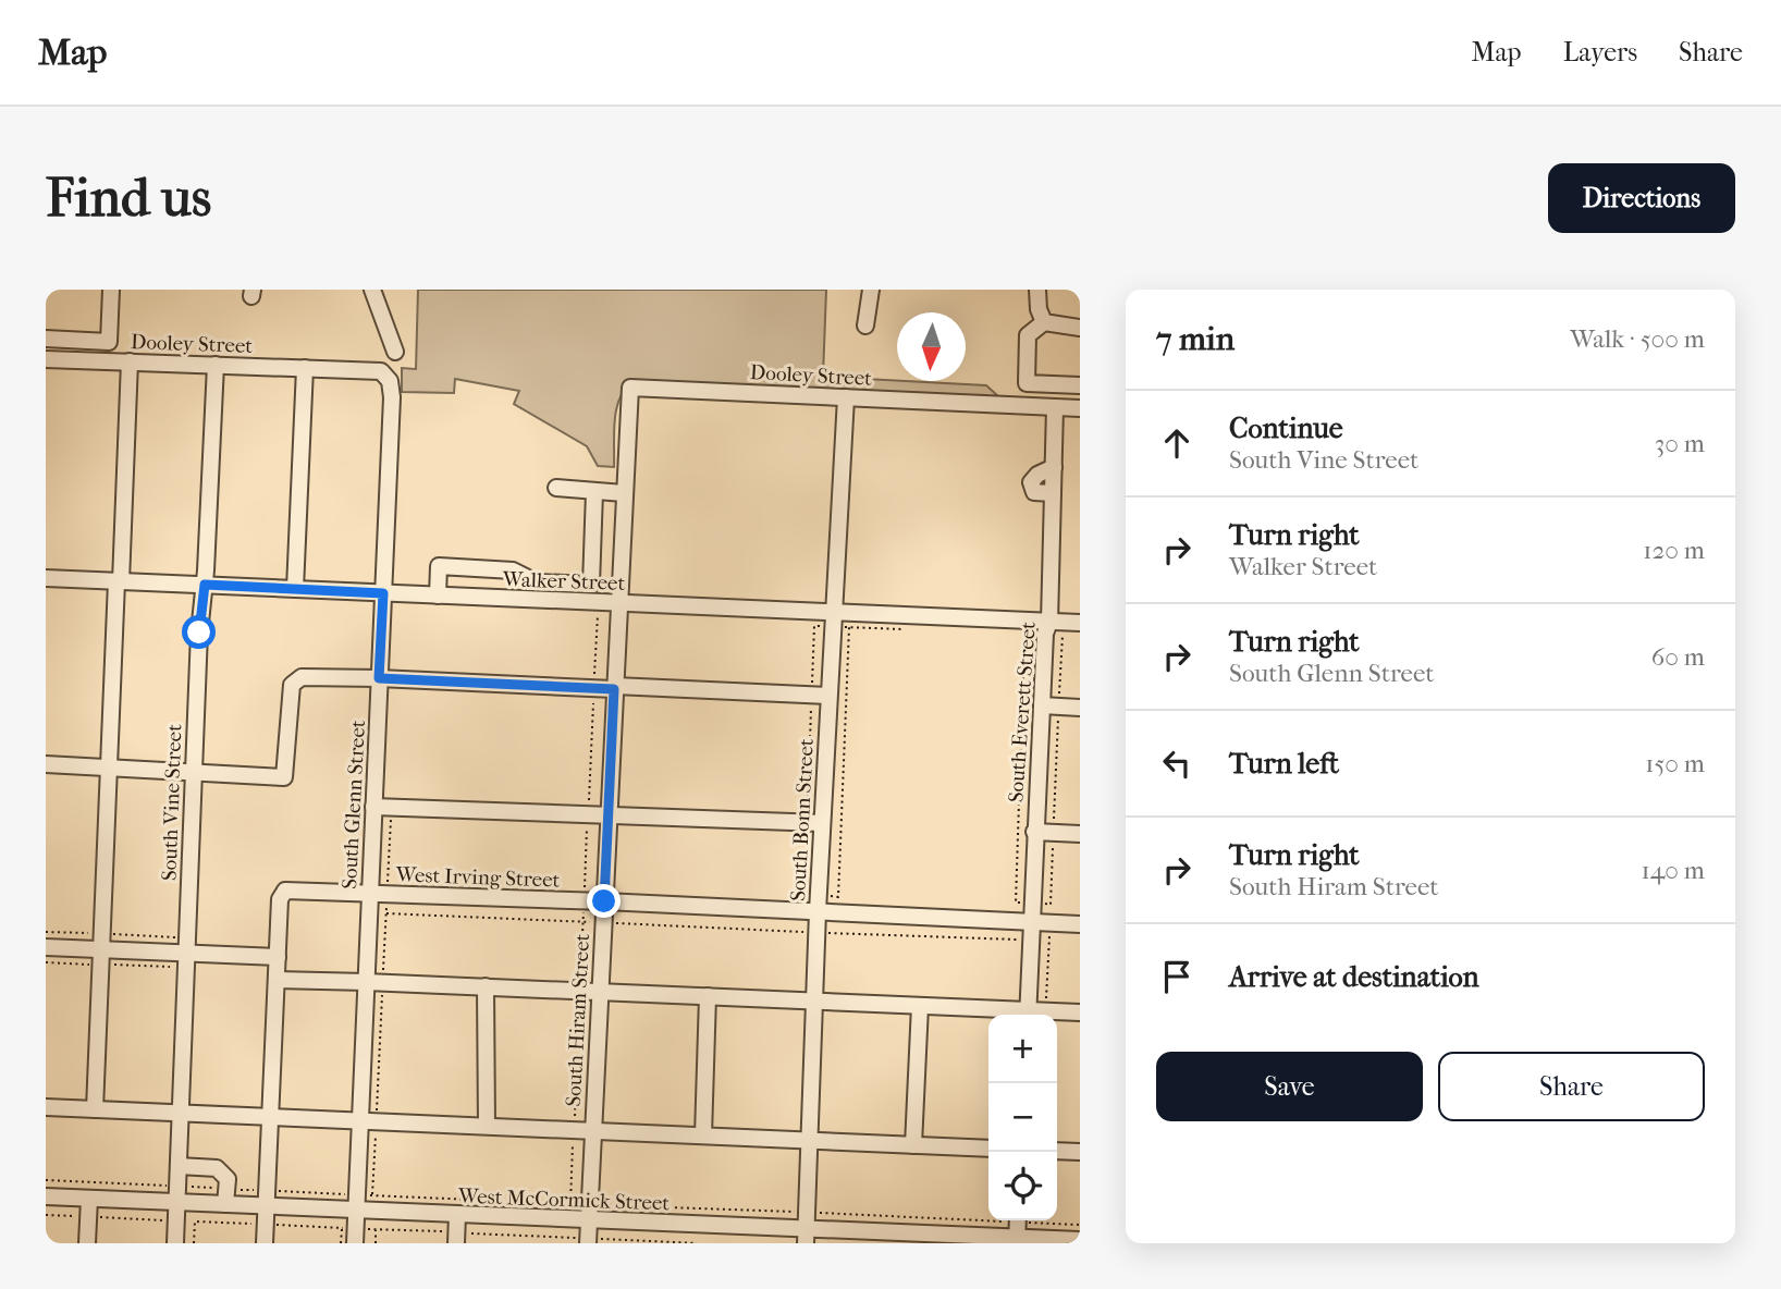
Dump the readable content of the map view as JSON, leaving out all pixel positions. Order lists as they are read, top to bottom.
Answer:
{
  "streets": {
    "street": [
      "Dooley Street",
      "Walker Street",
      "South Everett Street",
      "South Vine Street",
      "South Glenn Street",
      "South Bonn Street",
      "West Irving Street",
      "South Hiram Street",
      "West McCormick Street"
    ]
  },
  "crossings": [
    ["Dooley Street", "South Everett Street"],
    ["Dooley Street", "South Vine Street"],
    ["Dooley Street", "South Glenn Street"],
    ["Dooley Street", "South Bonn Street"],
    ["Dooley Street", "South Hiram Street"],
    ["Walker Street", "South Everett Street"],
    ["Walker Street", "South Vine Street"],
    ["Walker Street", "South Glenn Street"],
    ["Walker Street", "South Bonn Street"],
    ["Walker Street", "South Hiram Street"],
    ["South Everett Street", "West Irving Street"],
    ["South Vine Street", "West McCormick Street"],
    ["South Glenn Street", "West Irving Street"],
    ["South Glenn Street", "West McCormick Street"],
    ["South Bonn Street", "West Irving Street"],
    ["South Bonn Street", "West McCormick Street"],
    ["West Irving Street", "South Hiram Street"],
    ["South Hiram Street", "West McCormick Street"]
  ],
  "north": "bottom",
  "page": {
    "header": "Map",
    "nav": ["Map", "Layers", "Share"],
    "buttons": [
      "Directions",
      ["Save", "Share"]
    ],
    "title": "Find us",
    "heading": ["7 min", "Walk · 500 m"],
    "list": [
      ["Continue", "South Vine Street", "30 m"],
      ["Turn right", "Walker Street", "120 m"],
      ["Turn right", "South Glenn Street", "60 m"],
      ["Turn left", "150 m"],
      ["Turn right", "South Hiram Street", "140 m"],
      "Arrive at destination"
    ],
    "map_buttons": ["+", "−"]
  }
}
